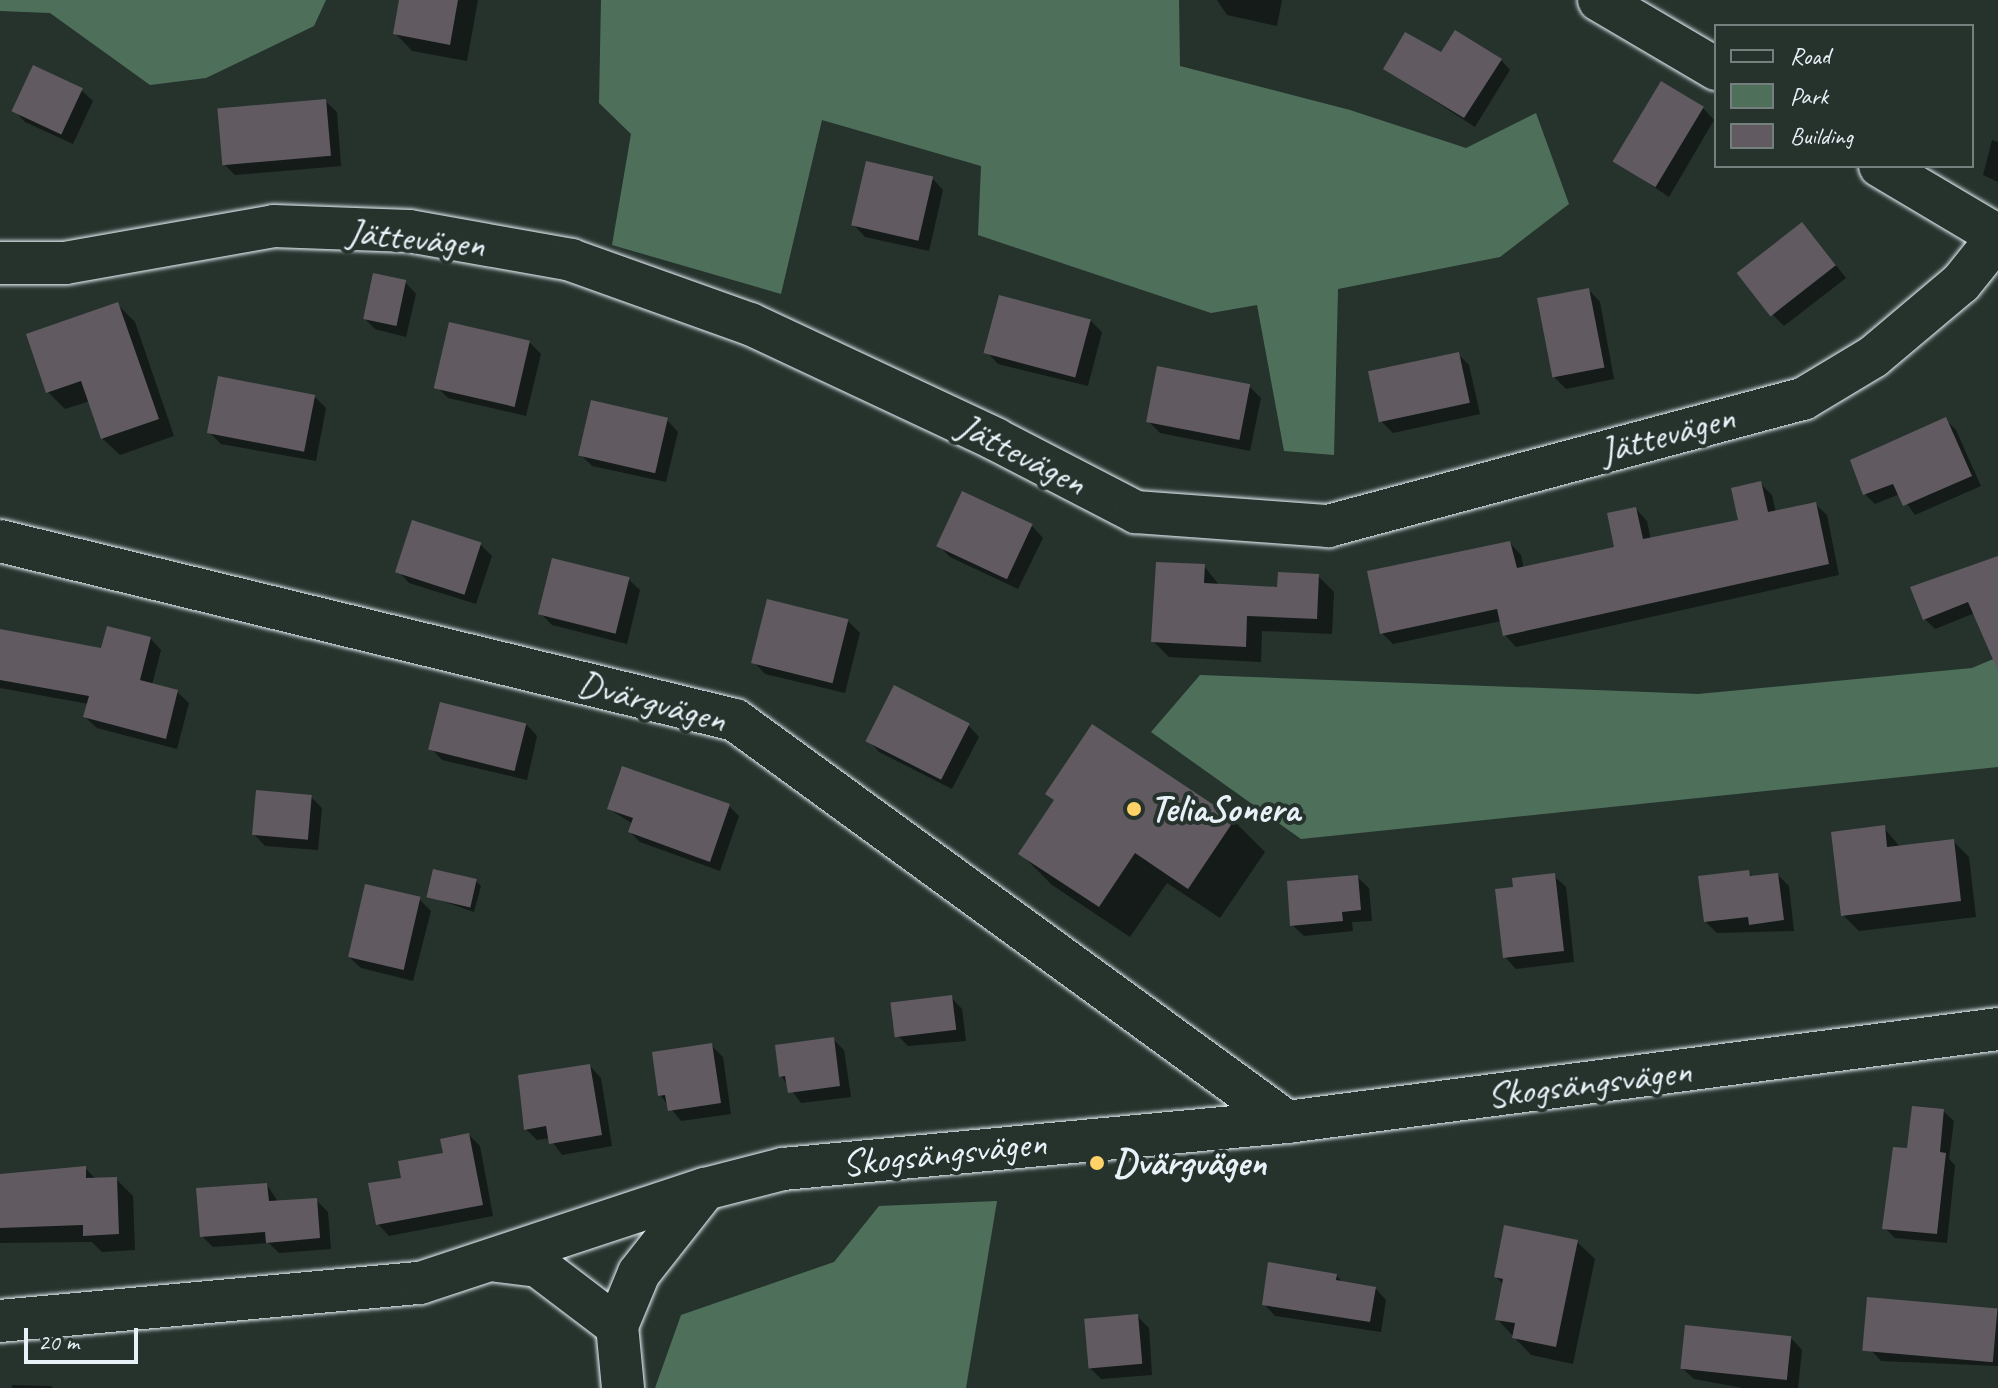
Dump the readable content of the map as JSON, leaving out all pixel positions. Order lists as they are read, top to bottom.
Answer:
{
  "streets": {
    "street": ["Jättevägen", "Dvärgvägen", "Skogsängsvägen"]
  },
  "crossings": [
    ["Dvärgvägen", "Skogsängsvägen"]
  ],
  "places": ["TeliaSonera", "Dvärgvägen"],
  "legend": ["Road", "Park", "Building"],
  "scale_bar": "20 m"
}
